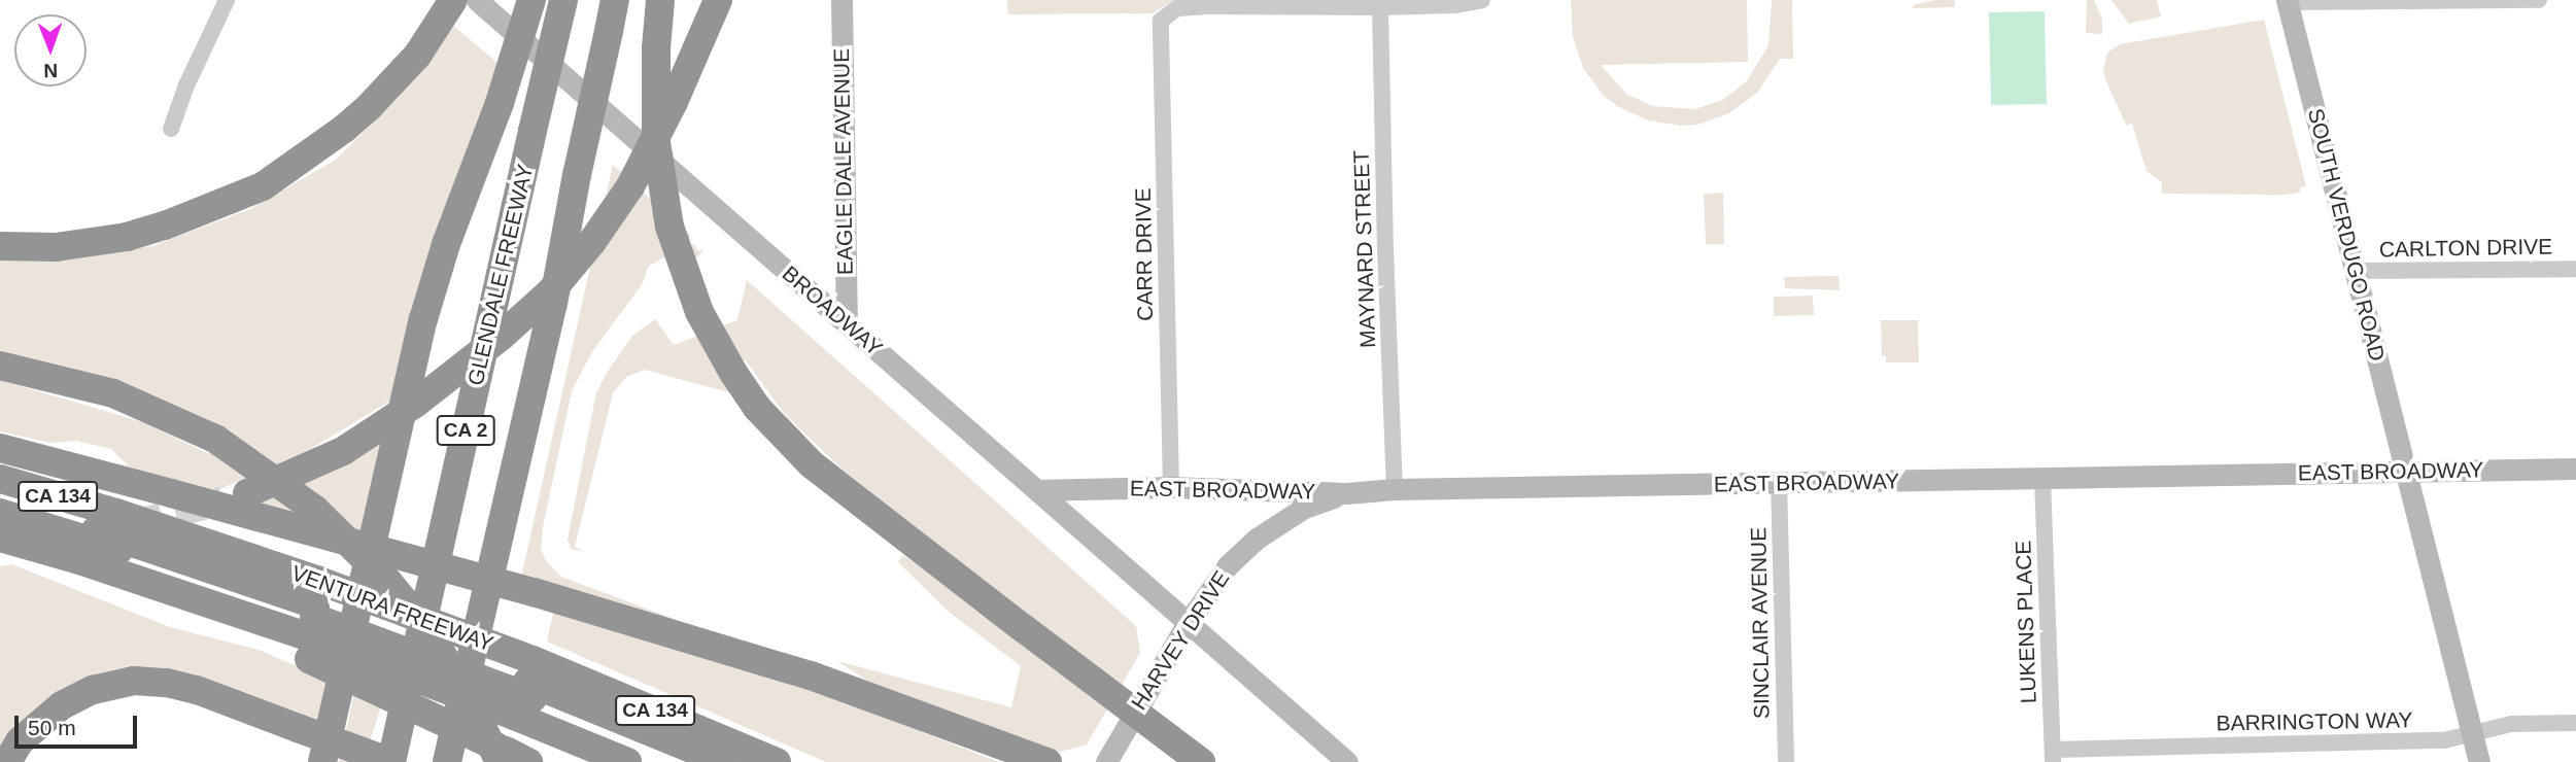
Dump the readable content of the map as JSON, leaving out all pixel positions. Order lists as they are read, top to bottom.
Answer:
{
  "streets": {
    "highway": [
      "GLENDALE FREEWAY",
      "CA 2",
      "CA 134",
      "VENTURA FREEWAY"
    ],
    "main road": [
      "EAGLE DALE AVENUE",
      "SOUTH VERDUGO ROAD",
      "BROADWAY",
      "EAST BROADWAY",
      "HARVEY DRIVE"
    ],
    "street": [
      "CARLTON DRIVE",
      "MAYNARD STREET",
      "CARR DRIVE",
      "LUKENS PLACE",
      "SINCLAIR AVENUE",
      "BARRINGTON WAY"
    ]
  },
  "crossings": [
    ["EAGLE DALE AVENUE", "BROADWAY"],
    ["SOUTH VERDUGO ROAD", "CARLTON DRIVE"],
    ["SOUTH VERDUGO ROAD", "EAST BROADWAY"],
    ["SOUTH VERDUGO ROAD", "BARRINGTON WAY"],
    ["MAYNARD STREET", "CARR DRIVE"],
    ["MAYNARD STREET", "EAST BROADWAY"],
    ["CARR DRIVE", "EAST BROADWAY"],
    ["BROADWAY", "EAST BROADWAY"],
    ["BROADWAY", "HARVEY DRIVE"],
    ["EAST BROADWAY", "LUKENS PLACE"],
    ["EAST BROADWAY", "SINCLAIR AVENUE"],
    ["EAST BROADWAY", "HARVEY DRIVE"],
    ["CA 134", "VENTURA FREEWAY"],
    ["LUKENS PLACE", "BARRINGTON WAY"]
  ],
  "scale_bar": "50 m",
  "north": "bottom"
}
